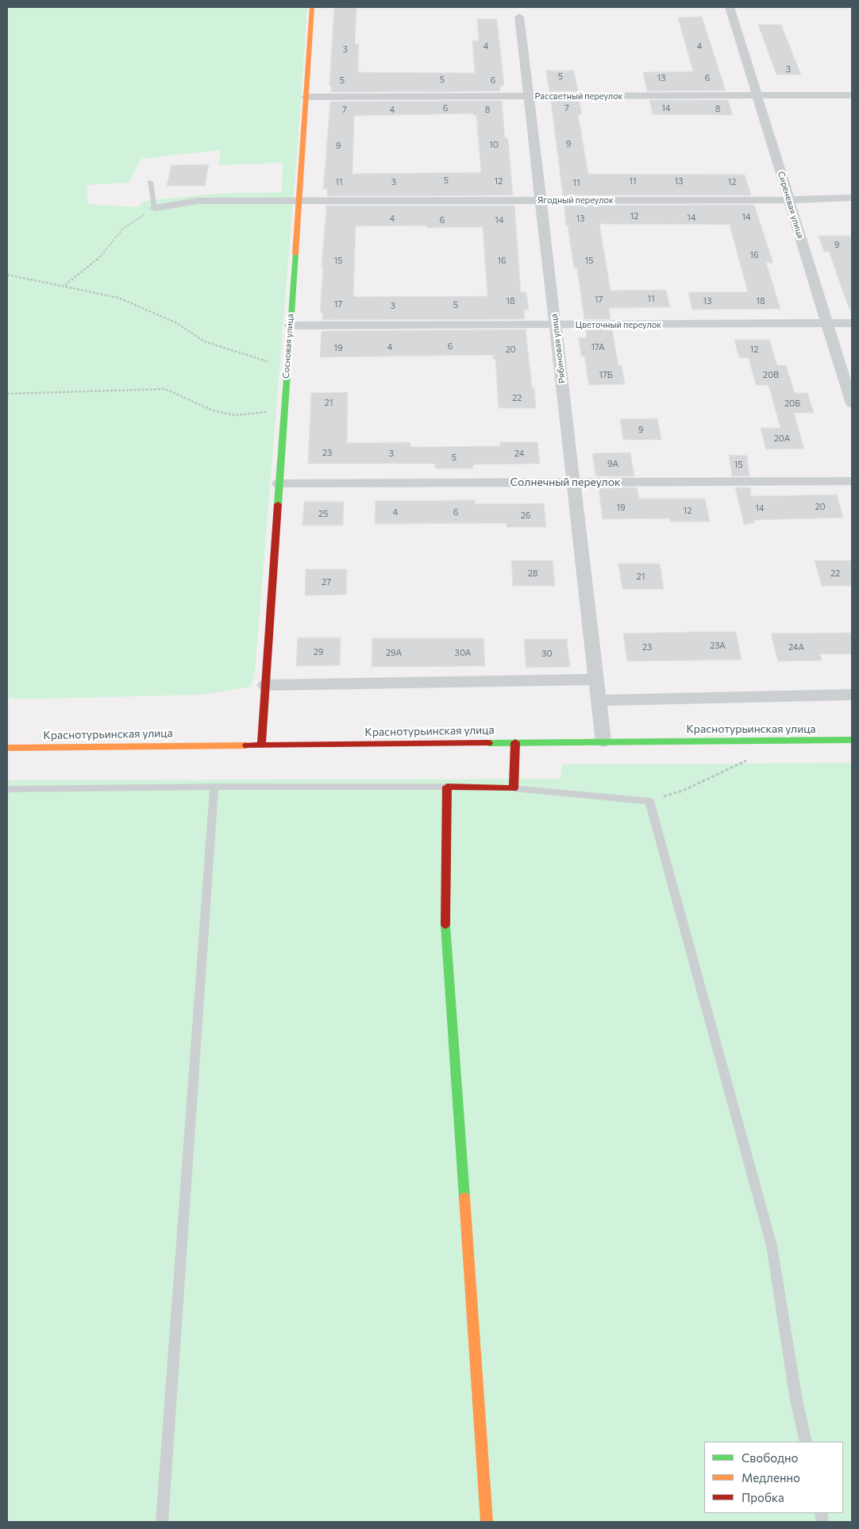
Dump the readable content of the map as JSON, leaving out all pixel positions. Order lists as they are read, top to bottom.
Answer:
{
  "streets": {
    "street": [
      "Рассветный переулок",
      "Ягодный переулок",
      "Сиреневая улица",
      "Цветочный переулок",
      "Сосновая улица",
      "Рябиновая улица",
      "Солнечный переулок",
      "Краснотурьинская улица"
    ]
  },
  "crossings": [
    ["Рассветный переулок", "Сиреневая улица"],
    ["Рассветный переулок", "Сосновая улица"],
    ["Рассветный переулок", "Рябиновая улица"],
    ["Ягодный переулок", "Сиреневая улица"],
    ["Ягодный переулок", "Сосновая улица"],
    ["Ягодный переулок", "Рябиновая улица"],
    ["Сиреневая улица", "Цветочный переулок"],
    ["Цветочный переулок", "Сосновая улица"],
    ["Цветочный переулок", "Рябиновая улица"],
    ["Сосновая улица", "Солнечный переулок"],
    ["Сосновая улица", "Краснотурьинская улица"],
    ["Рябиновая улица", "Солнечный переулок"],
    ["Рябиновая улица", "Краснотурьинская улица"]
  ],
  "house_numbers": [
    "4",
    "4",
    "3",
    "3",
    "5",
    "13",
    "6",
    "5",
    "5",
    "6",
    "6",
    "7",
    "14",
    "8",
    "7",
    "4",
    "8",
    "9",
    "10",
    "9",
    "5",
    "12",
    "11",
    "13",
    "11",
    "3",
    "12",
    "11",
    "12",
    "14",
    "14",
    "4",
    "13",
    "6",
    "14",
    "9",
    "16",
    "15",
    "16",
    "15",
    "11",
    "17",
    "18",
    "13",
    "18",
    "17",
    "5",
    "3",
    "6",
    "4",
    "17А",
    "19",
    "20",
    "12",
    "17Б",
    "20В",
    "22",
    "21",
    "20Б",
    "9",
    "20А",
    "23",
    "3",
    "24",
    "5",
    "9А",
    "15",
    "20",
    "19",
    "14",
    "12",
    "4",
    "6",
    "25",
    "26",
    "28",
    "22",
    "21",
    "27",
    "23А",
    "23",
    "24А",
    "29",
    "29А",
    "30А",
    "30"
  ],
  "legend": ["Свободно", "Медленно", "Пробка"]
}
